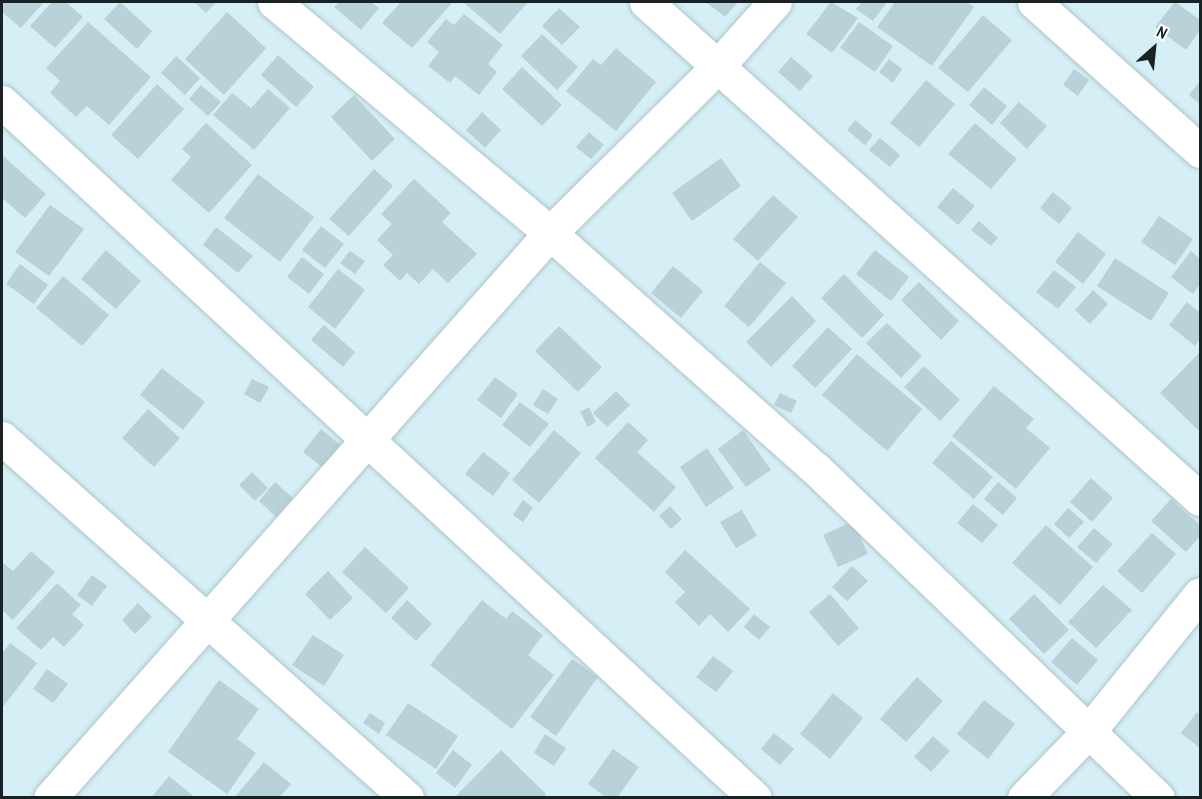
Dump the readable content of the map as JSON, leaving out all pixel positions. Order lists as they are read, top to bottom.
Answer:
{
  "north": "top right"
}
